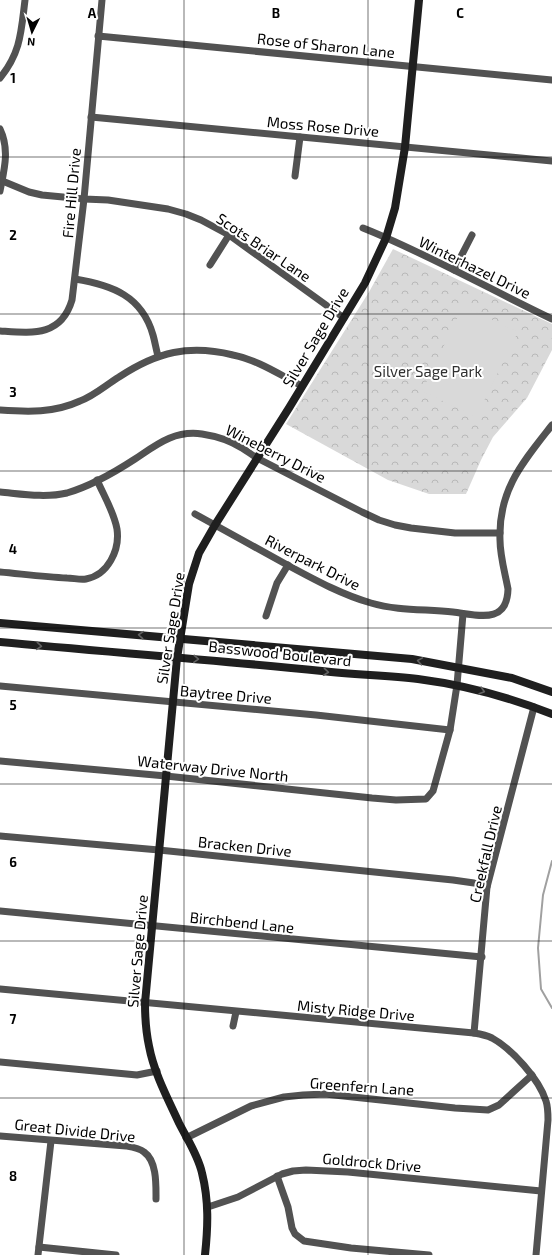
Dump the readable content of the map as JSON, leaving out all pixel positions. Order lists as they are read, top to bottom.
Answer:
{
  "streets": {
    "street": [
      "Rose of Sharon Lane",
      "Moss Rose Drive",
      "Fire Hill Drive",
      "Scots Briar Lane",
      "Winterhazel Drive",
      "Silver Sage Drive",
      "Wineberry Drive",
      "Riverpark Drive",
      "Basswood Boulevard",
      "Baytree Drive",
      "Waterway Drive North",
      "Bracken Drive",
      "Creekfall Drive",
      "Birchbend Lane",
      "Misty Ridge Drive",
      "Greenfern Lane",
      "Great Divide Drive",
      "Goldrock Drive"
    ]
  },
  "crossings": [
    ["Rose of Sharon Lane", "Fire Hill Drive"],
    ["Rose of Sharon Lane", "Silver Sage Drive"],
    ["Moss Rose Drive", "Fire Hill Drive"],
    ["Moss Rose Drive", "Silver Sage Drive"],
    ["Fire Hill Drive", "Scots Briar Lane"],
    ["Scots Briar Lane", "Silver Sage Drive"],
    ["Winterhazel Drive", "Silver Sage Drive"],
    ["Silver Sage Drive", "Wineberry Drive"],
    ["Silver Sage Drive", "Riverpark Drive"],
    ["Silver Sage Drive", "Basswood Boulevard"],
    ["Silver Sage Drive", "Baytree Drive"],
    ["Silver Sage Drive", "Waterway Drive North"],
    ["Silver Sage Drive", "Bracken Drive"],
    ["Silver Sage Drive", "Birchbend Lane"],
    ["Silver Sage Drive", "Misty Ridge Drive"],
    ["Silver Sage Drive", "Greenfern Lane"],
    ["Silver Sage Drive", "Goldrock Drive"],
    ["Wineberry Drive", "Riverpark Drive"],
    ["Basswood Boulevard", "Creekfall Drive"],
    ["Baytree Drive", "Waterway Drive North"],
    ["Bracken Drive", "Creekfall Drive"],
    ["Creekfall Drive", "Birchbend Lane"],
    ["Creekfall Drive", "Misty Ridge Drive"],
    ["Misty Ridge Drive", "Greenfern Lane"],
    ["Misty Ridge Drive", "Goldrock Drive"]
  ],
  "parks": ["Silver Sage Park"],
  "north": "bottom",
  "grid": {
    "columns": ["A", "B", "C"],
    "rows": [
      "1",
      "2",
      "3",
      "4",
      "5",
      "6",
      "7",
      "8"
    ]
  }
}
